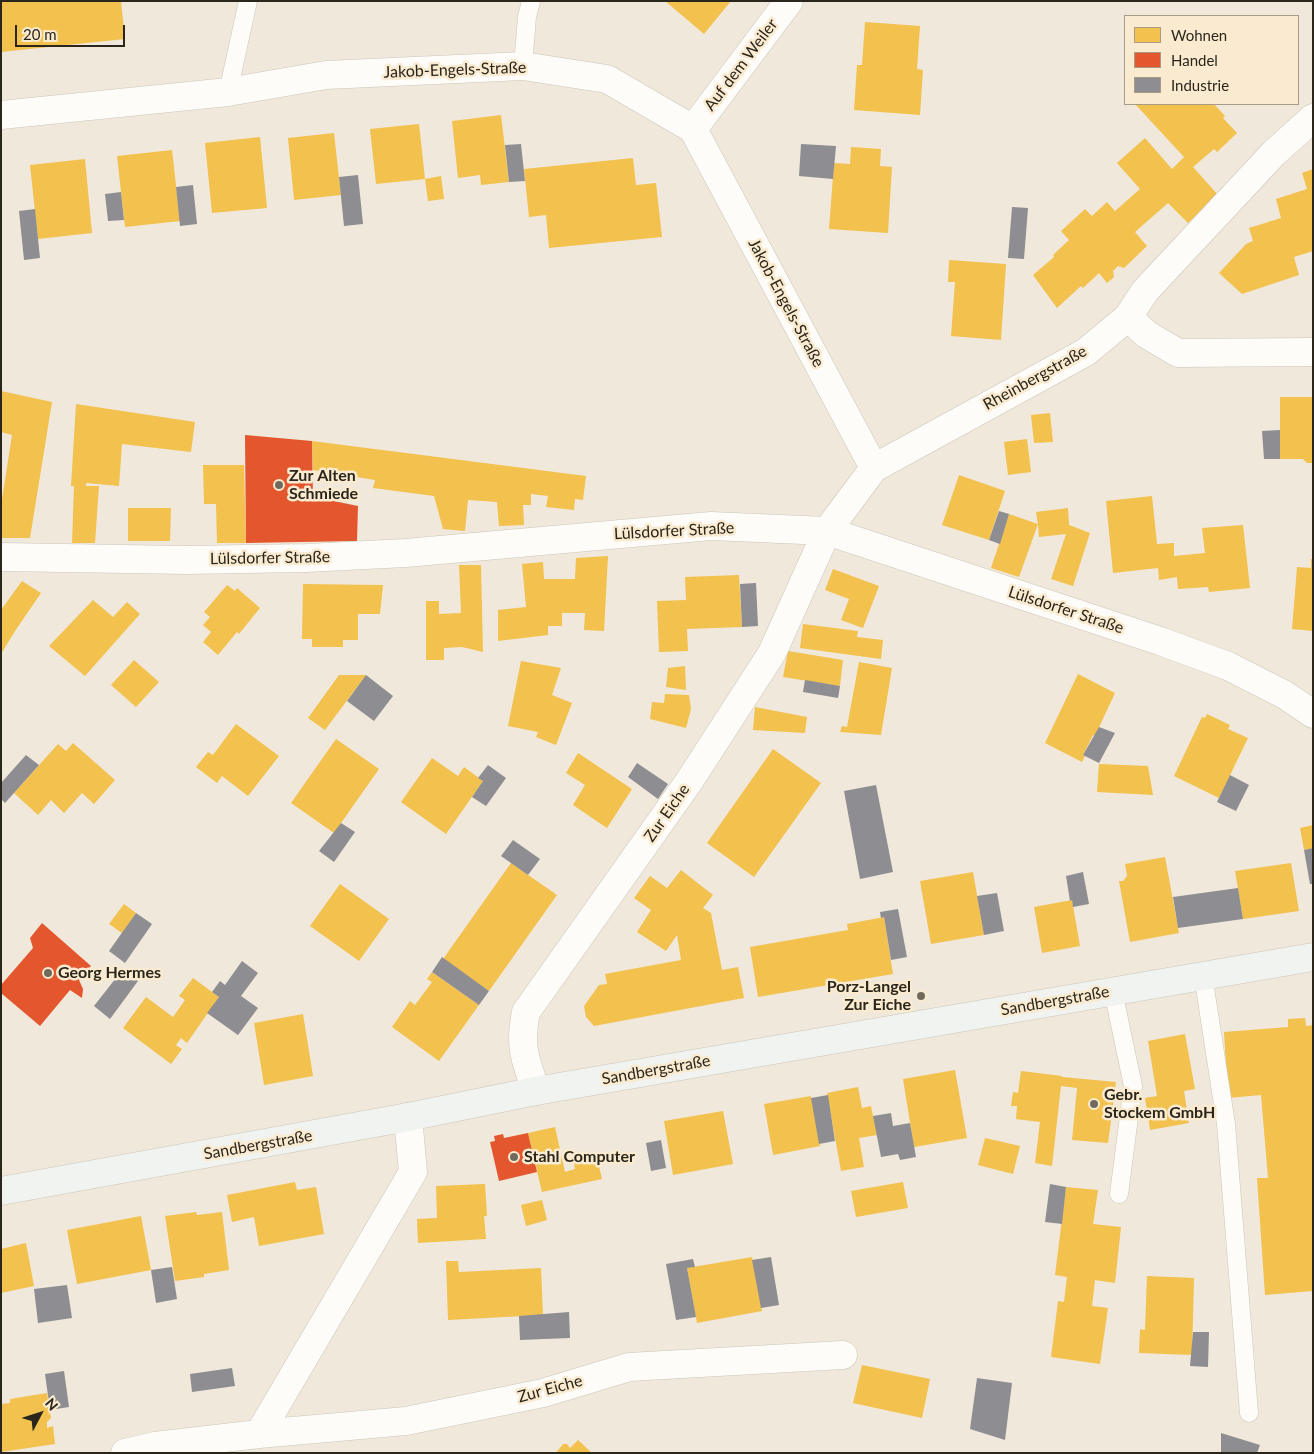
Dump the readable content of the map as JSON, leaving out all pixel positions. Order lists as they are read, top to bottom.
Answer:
{
  "streets": {
    "street": [
      "Auf dem Weiler",
      "Jakob-Engels-Straße",
      "Rheinbergstraße",
      "Lülsdorfer Straße",
      "Zur Eiche",
      "Sandbergstraße"
    ]
  },
  "crossings": [
    ["Auf dem Weiler", "Jakob-Engels-Straße"],
    ["Jakob-Engels-Straße", "Rheinbergstraße"],
    ["Rheinbergstraße", "Lülsdorfer Straße"],
    ["Rheinbergstraße", "Zur Eiche"],
    ["Lülsdorfer Straße", "Zur Eiche"],
    ["Zur Eiche", "Sandbergstraße"]
  ],
  "places": [
    "Zur Alten Schmiede",
    "Georg Hermes",
    "Porz-Langel Zur Eiche",
    "Gebr. Stockem GmbH",
    "Stahl Computer"
  ],
  "legend": ["Wohnen", "Handel", "Industrie"],
  "scale_bar": "20 m",
  "north": "top right"
}
